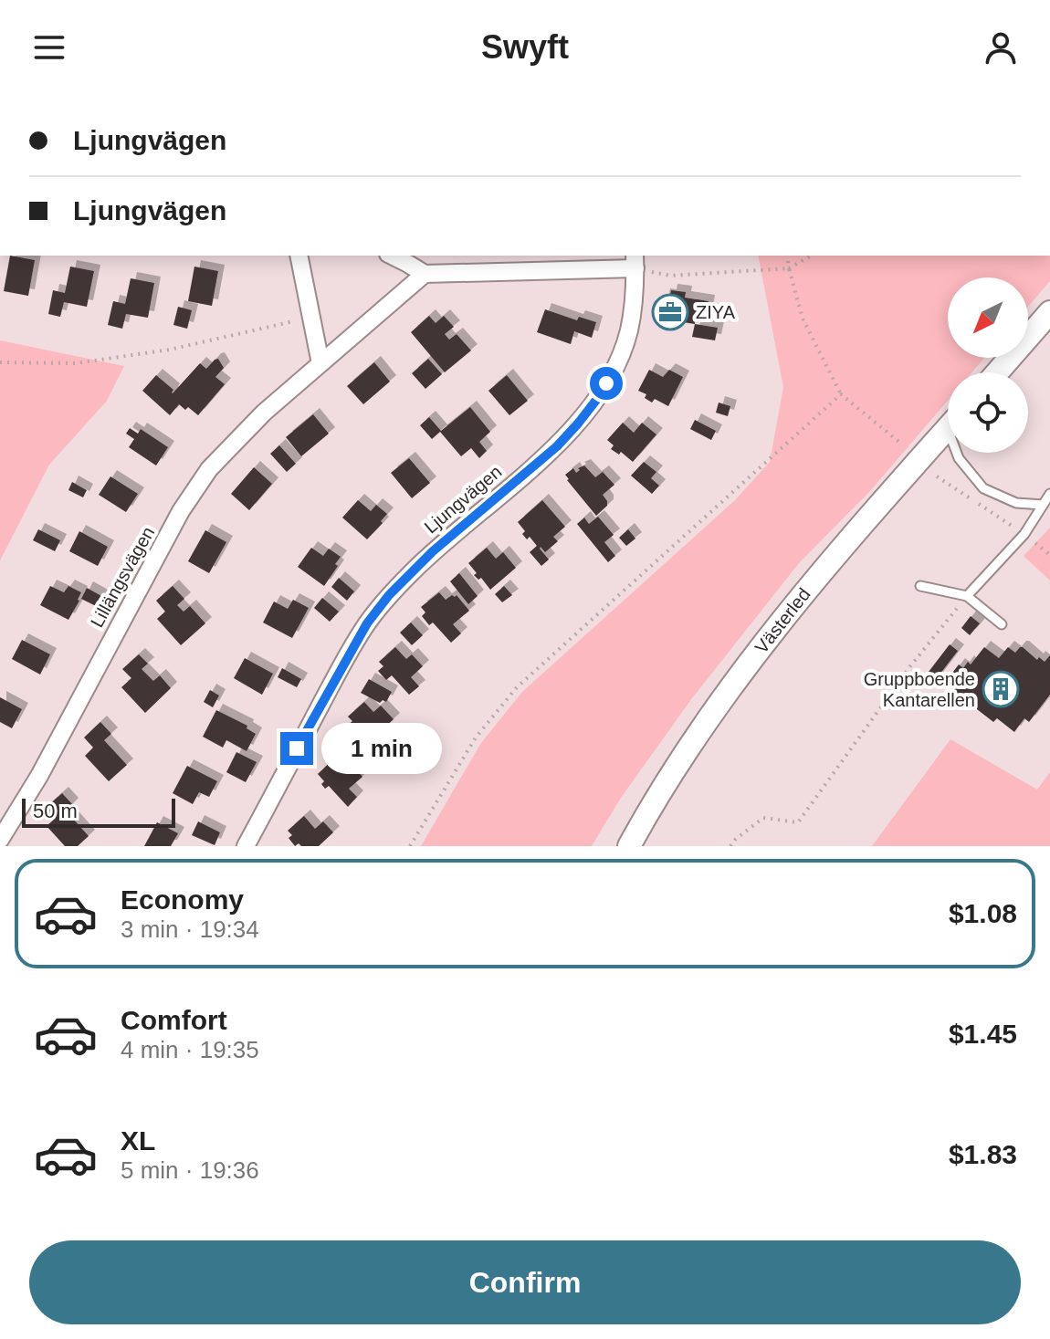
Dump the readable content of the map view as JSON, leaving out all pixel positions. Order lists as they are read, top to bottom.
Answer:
{
  "streets": {
    "street": ["Ljungvägen", "Lillängsvägen", "Västerled"]
  },
  "places": {
    "office": ["ZIYA"],
    "building": ["Gruppboende Kantarellen"]
  },
  "scale_bar": "50 m",
  "north": "bottom left",
  "page": {
    "header": "Swyft",
    "banner": ["Ljungvägen", "Ljungvägen"],
    "bubble": "1 min",
    "scale": "50 m",
    "list": [
      {
        "name": "Economy",
        "note": "3 min · 19:34",
        "value": "$1.08"
      },
      {
        "name": "Comfort",
        "note": "4 min · 19:35",
        "value": "$1.45"
      },
      {
        "name": "XL",
        "note": "5 min · 19:36",
        "value": "$1.83"
      }
    ],
    "buttons": "Confirm"
  }
}
